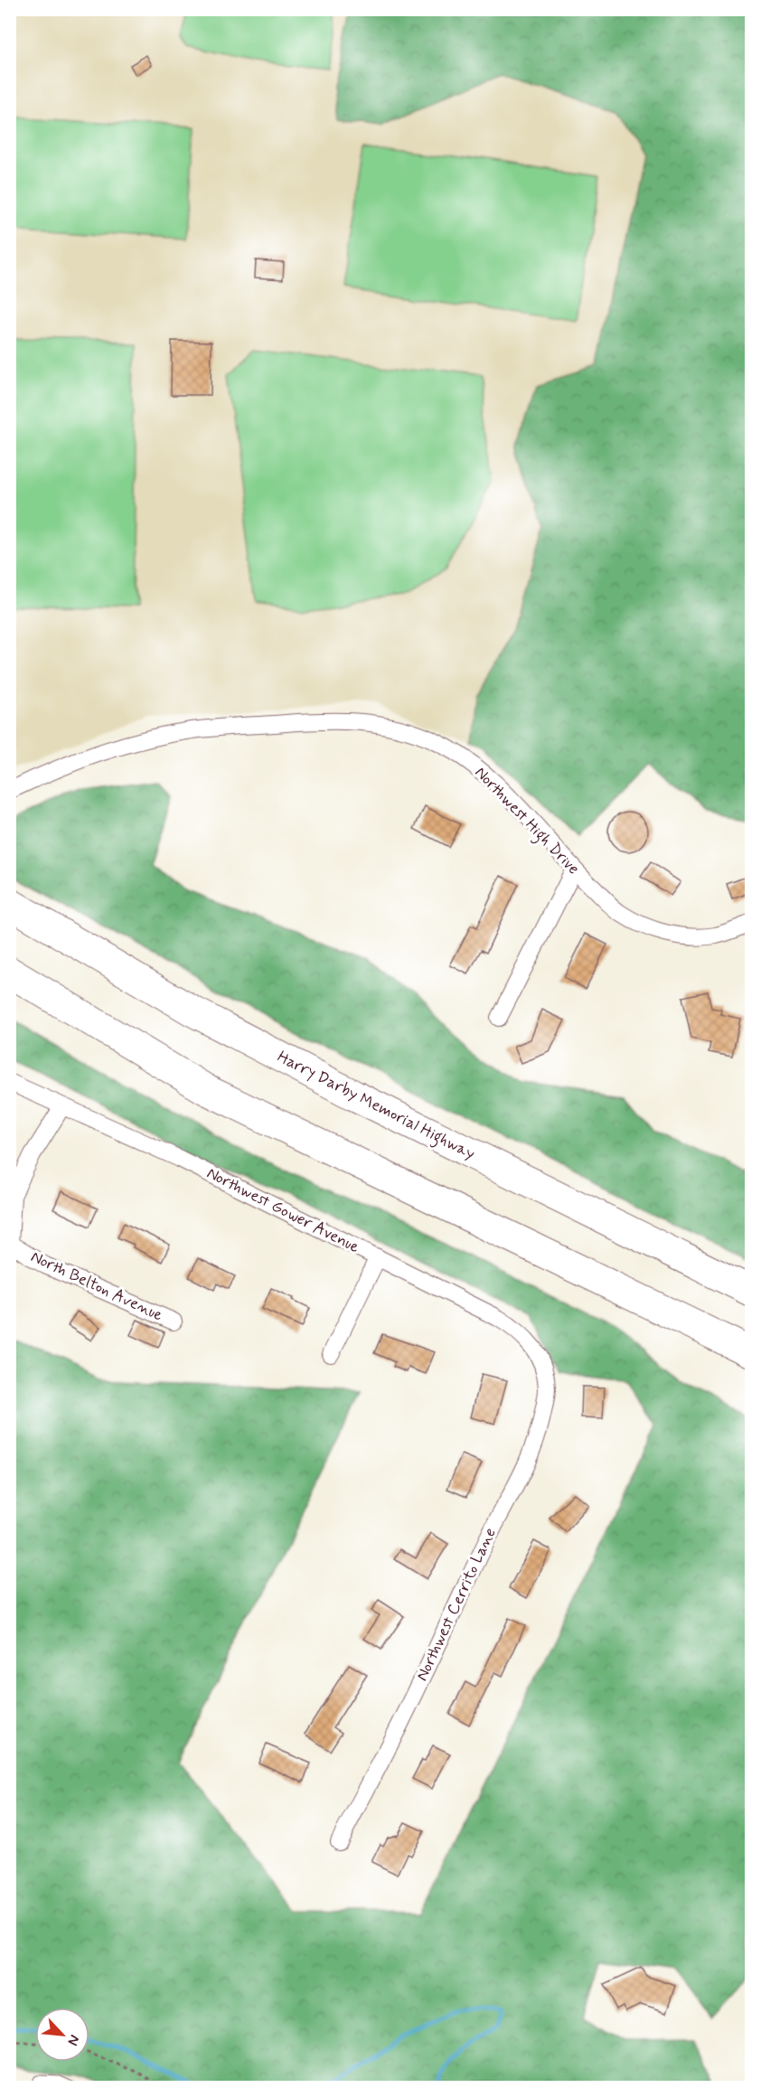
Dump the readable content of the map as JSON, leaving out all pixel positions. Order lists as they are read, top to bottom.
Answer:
{
  "streets": {
    "highway": ["Harry Darby Memorial Highway"],
    "street": [
      "Northwest High Drive",
      "Northwest Gower Avenue",
      "North Belton Avenue",
      "Northwest Cerrito Lane"
    ]
  },
  "crossings": [
    ["Northwest Gower Avenue", "North Belton Avenue"],
    ["Northwest Gower Avenue", "Northwest Cerrito Lane"]
  ],
  "north": "bottom right"
}
